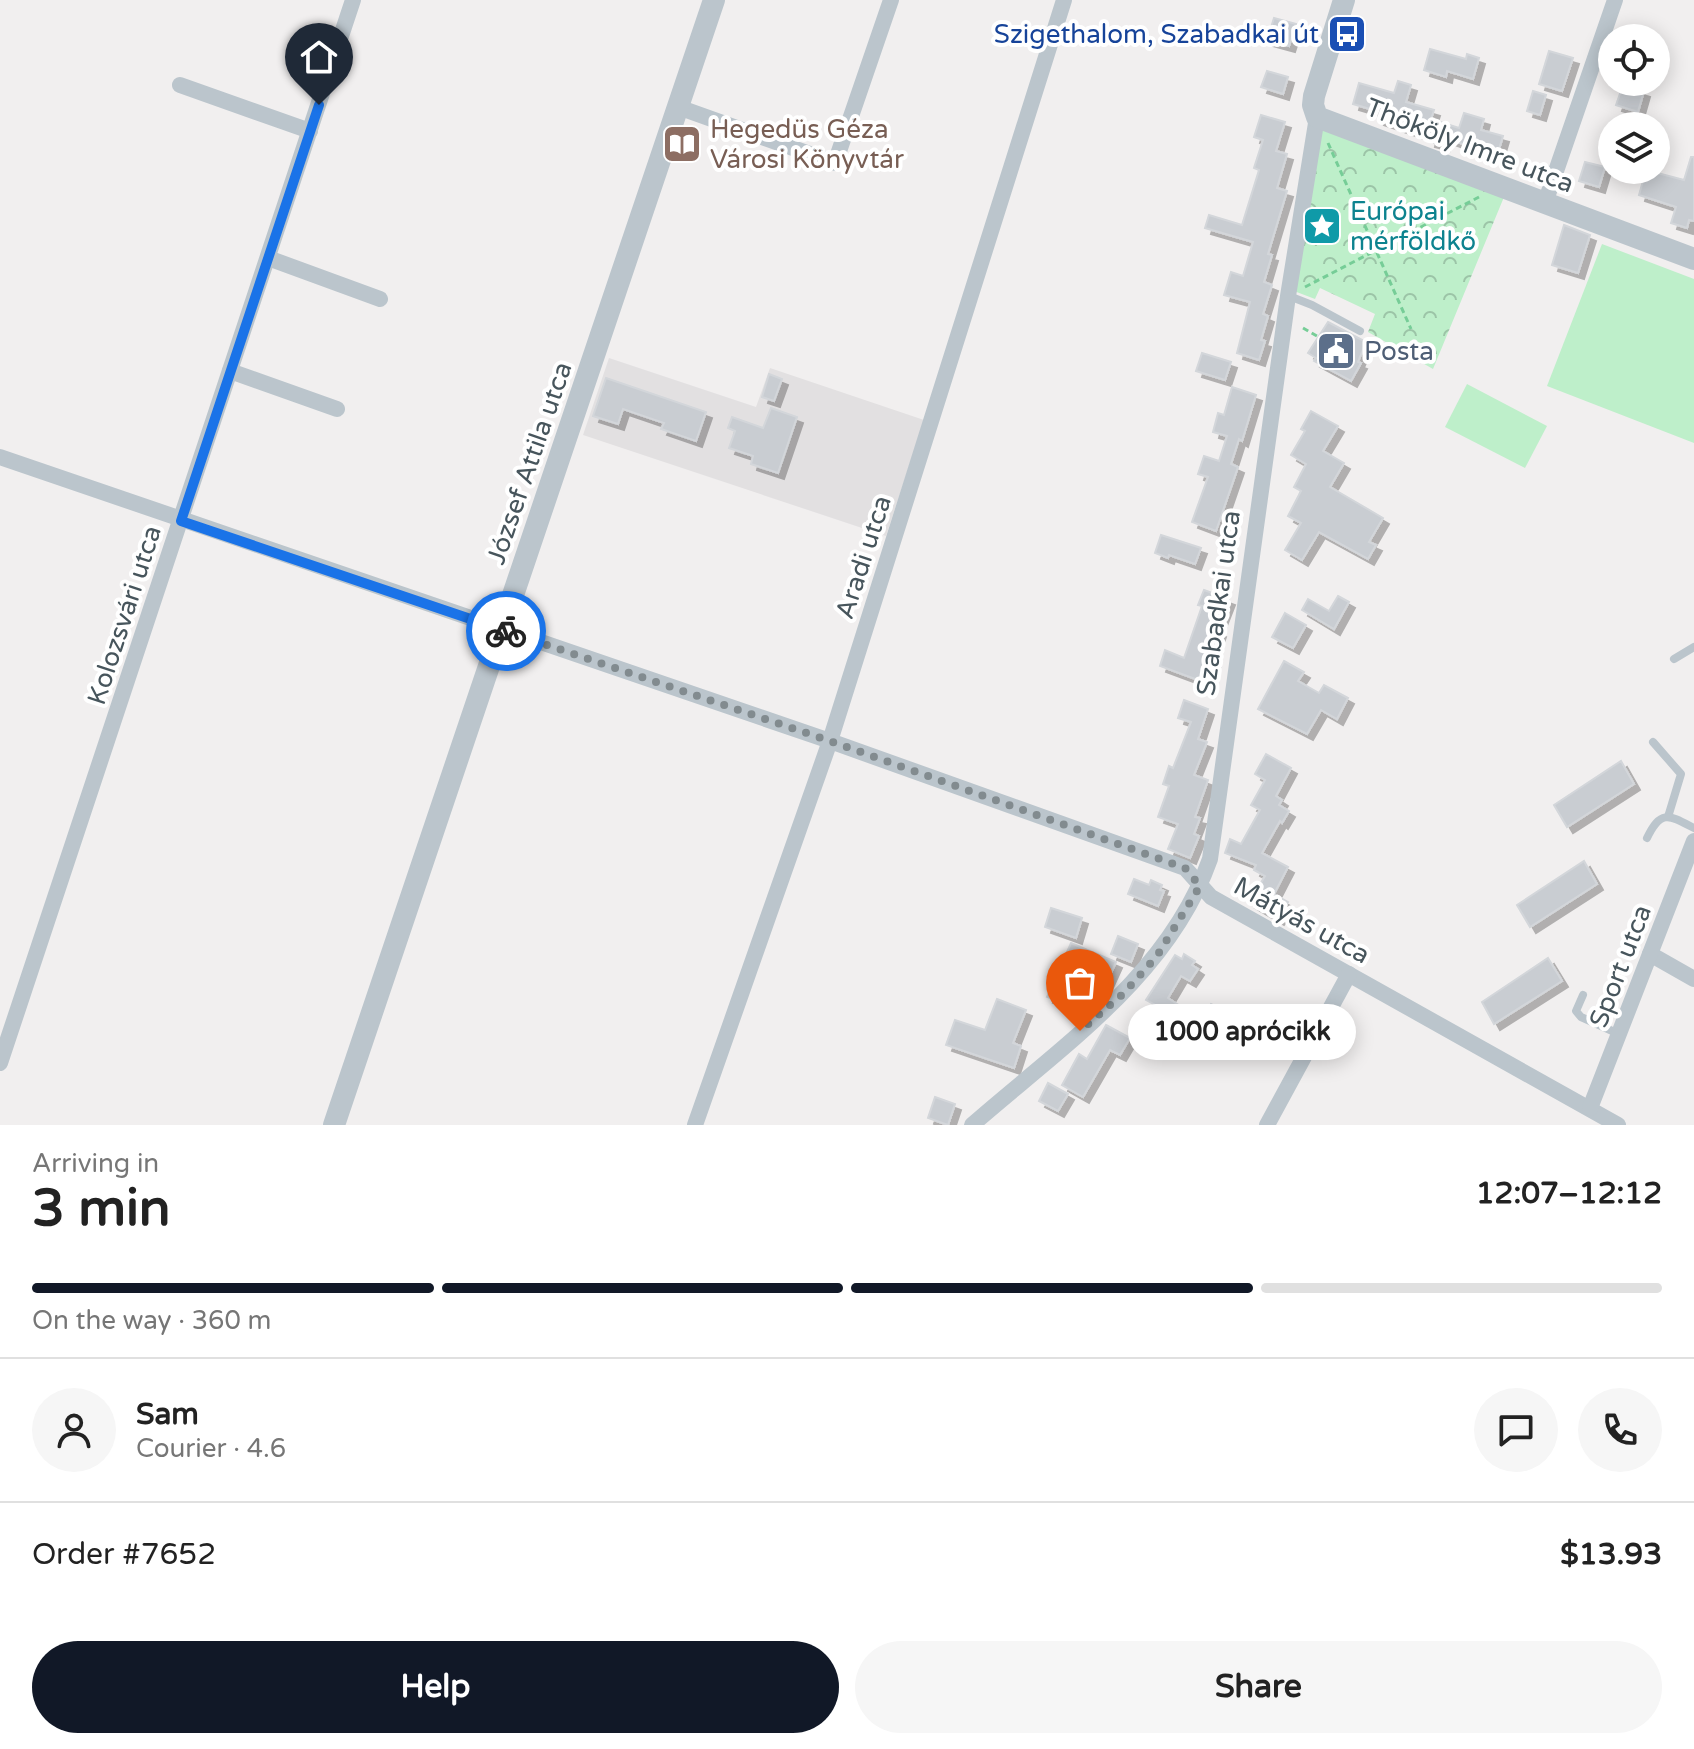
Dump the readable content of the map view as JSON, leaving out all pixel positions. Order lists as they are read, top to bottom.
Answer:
{
  "streets": {
    "street": [
      "Thököly Imre utca",
      "József Attila utca",
      "Aradi utca",
      "Szabadkai utca",
      "Kolozsvári utca",
      "Mátyás utca",
      "Sport utca"
    ]
  },
  "crossings": [
    ["Thököly Imre utca", "Szabadkai utca"],
    ["József Attila utca", "Mátyás utca"],
    ["Aradi utca", "Mátyás utca"],
    ["Szabadkai utca", "Mátyás utca"],
    ["Kolozsvári utca", "Mátyás utca"],
    ["Mátyás utca", "Sport utca"]
  ],
  "places": {
    "bus stop": ["Szigethalom, Szabadkai út"],
    "library": ["Hegedüs Géza Városi Könyvtár"],
    "place": ["Európai mérföldkő"],
    "public building": ["Posta"],
    "other": ["1000 aprócikk"]
  },
  "page": {
    "bubble": "1000 aprócikk",
    "heading": ["3 min", "Arriving in", "12:07–12:12"],
    "panel": [
      "Sam",
      "Courier · 4.6",
      "Order #7652",
      "$13.93"
    ],
    "bar": "On the way · 360 m",
    "buttons": ["Help", "Share"]
  }
}
